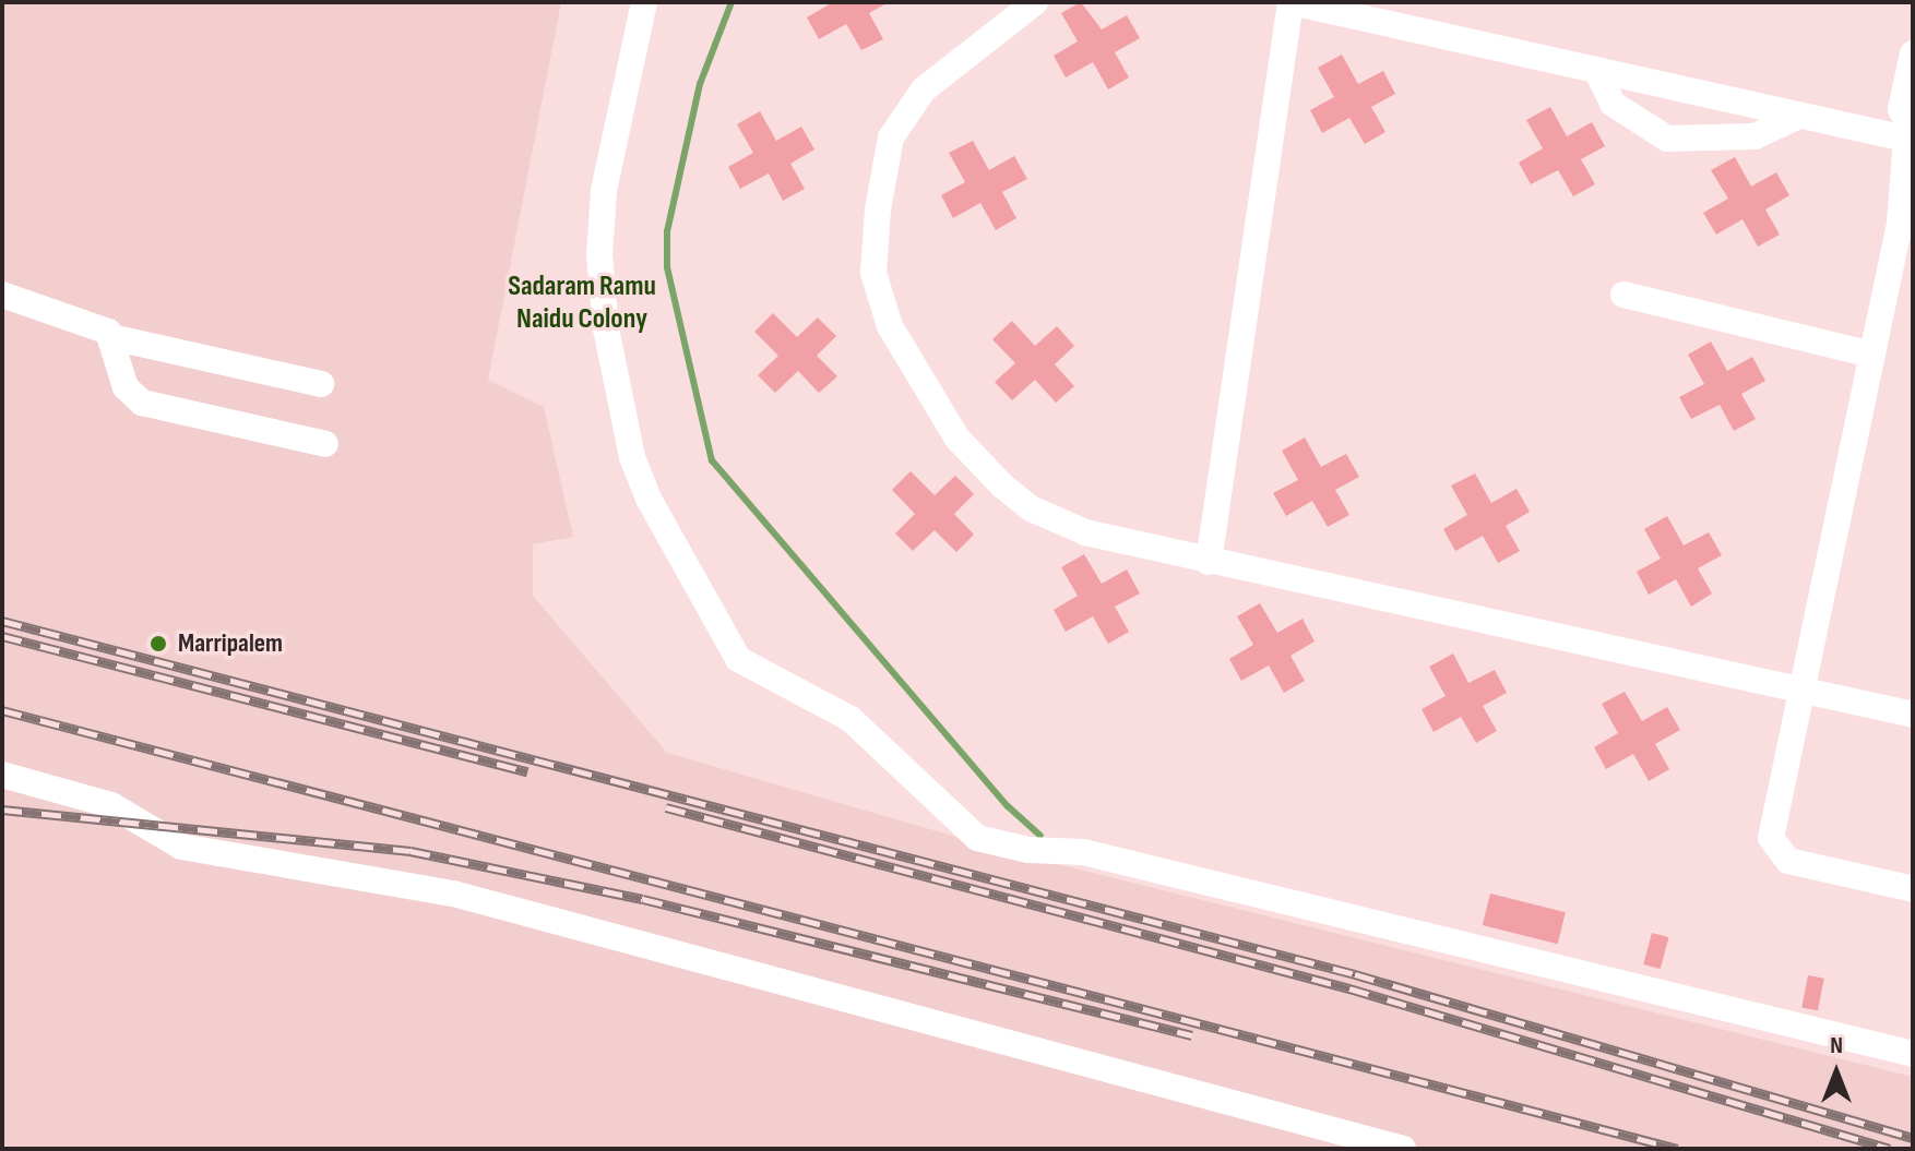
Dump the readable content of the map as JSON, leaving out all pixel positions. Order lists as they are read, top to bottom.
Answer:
{
  "districts": ["Sadaram Ramu Naidu Colony"],
  "places": ["Marripalem"],
  "north": "top"
}
